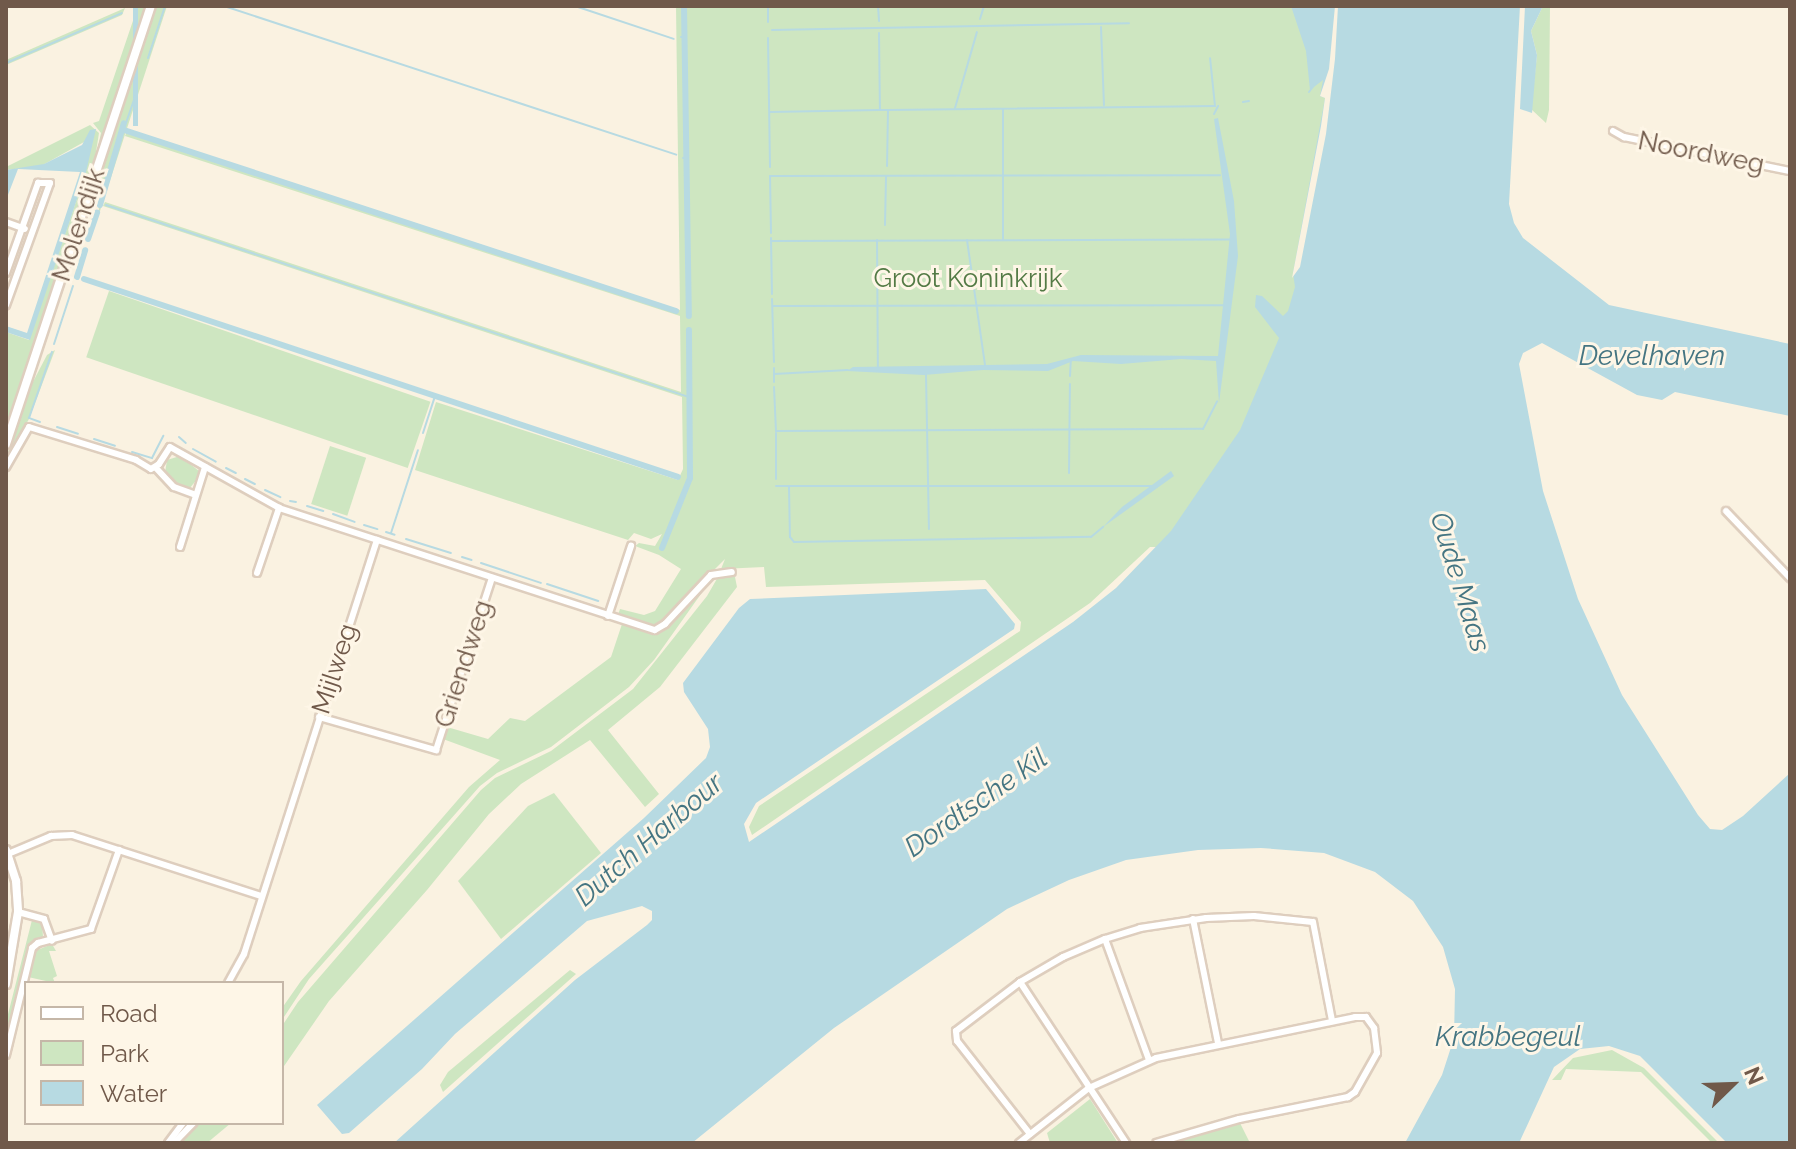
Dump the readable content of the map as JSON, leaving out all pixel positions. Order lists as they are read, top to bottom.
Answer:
{
  "streets": {
    "street": [
      "Noordweg",
      "Molendijk",
      "Griendweg",
      "Mijlweg"
    ]
  },
  "crossings": [
    ["Griendweg", "Mijlweg"]
  ],
  "water": [
    "Develhaven",
    "Oude Maas",
    "Dordtsche Kil",
    "Dutch Harbour",
    "Krabbegeul"
  ],
  "parks": ["Groot Koninkrijk"],
  "legend": ["Road", "Park", "Water"],
  "north": "top right"
}
